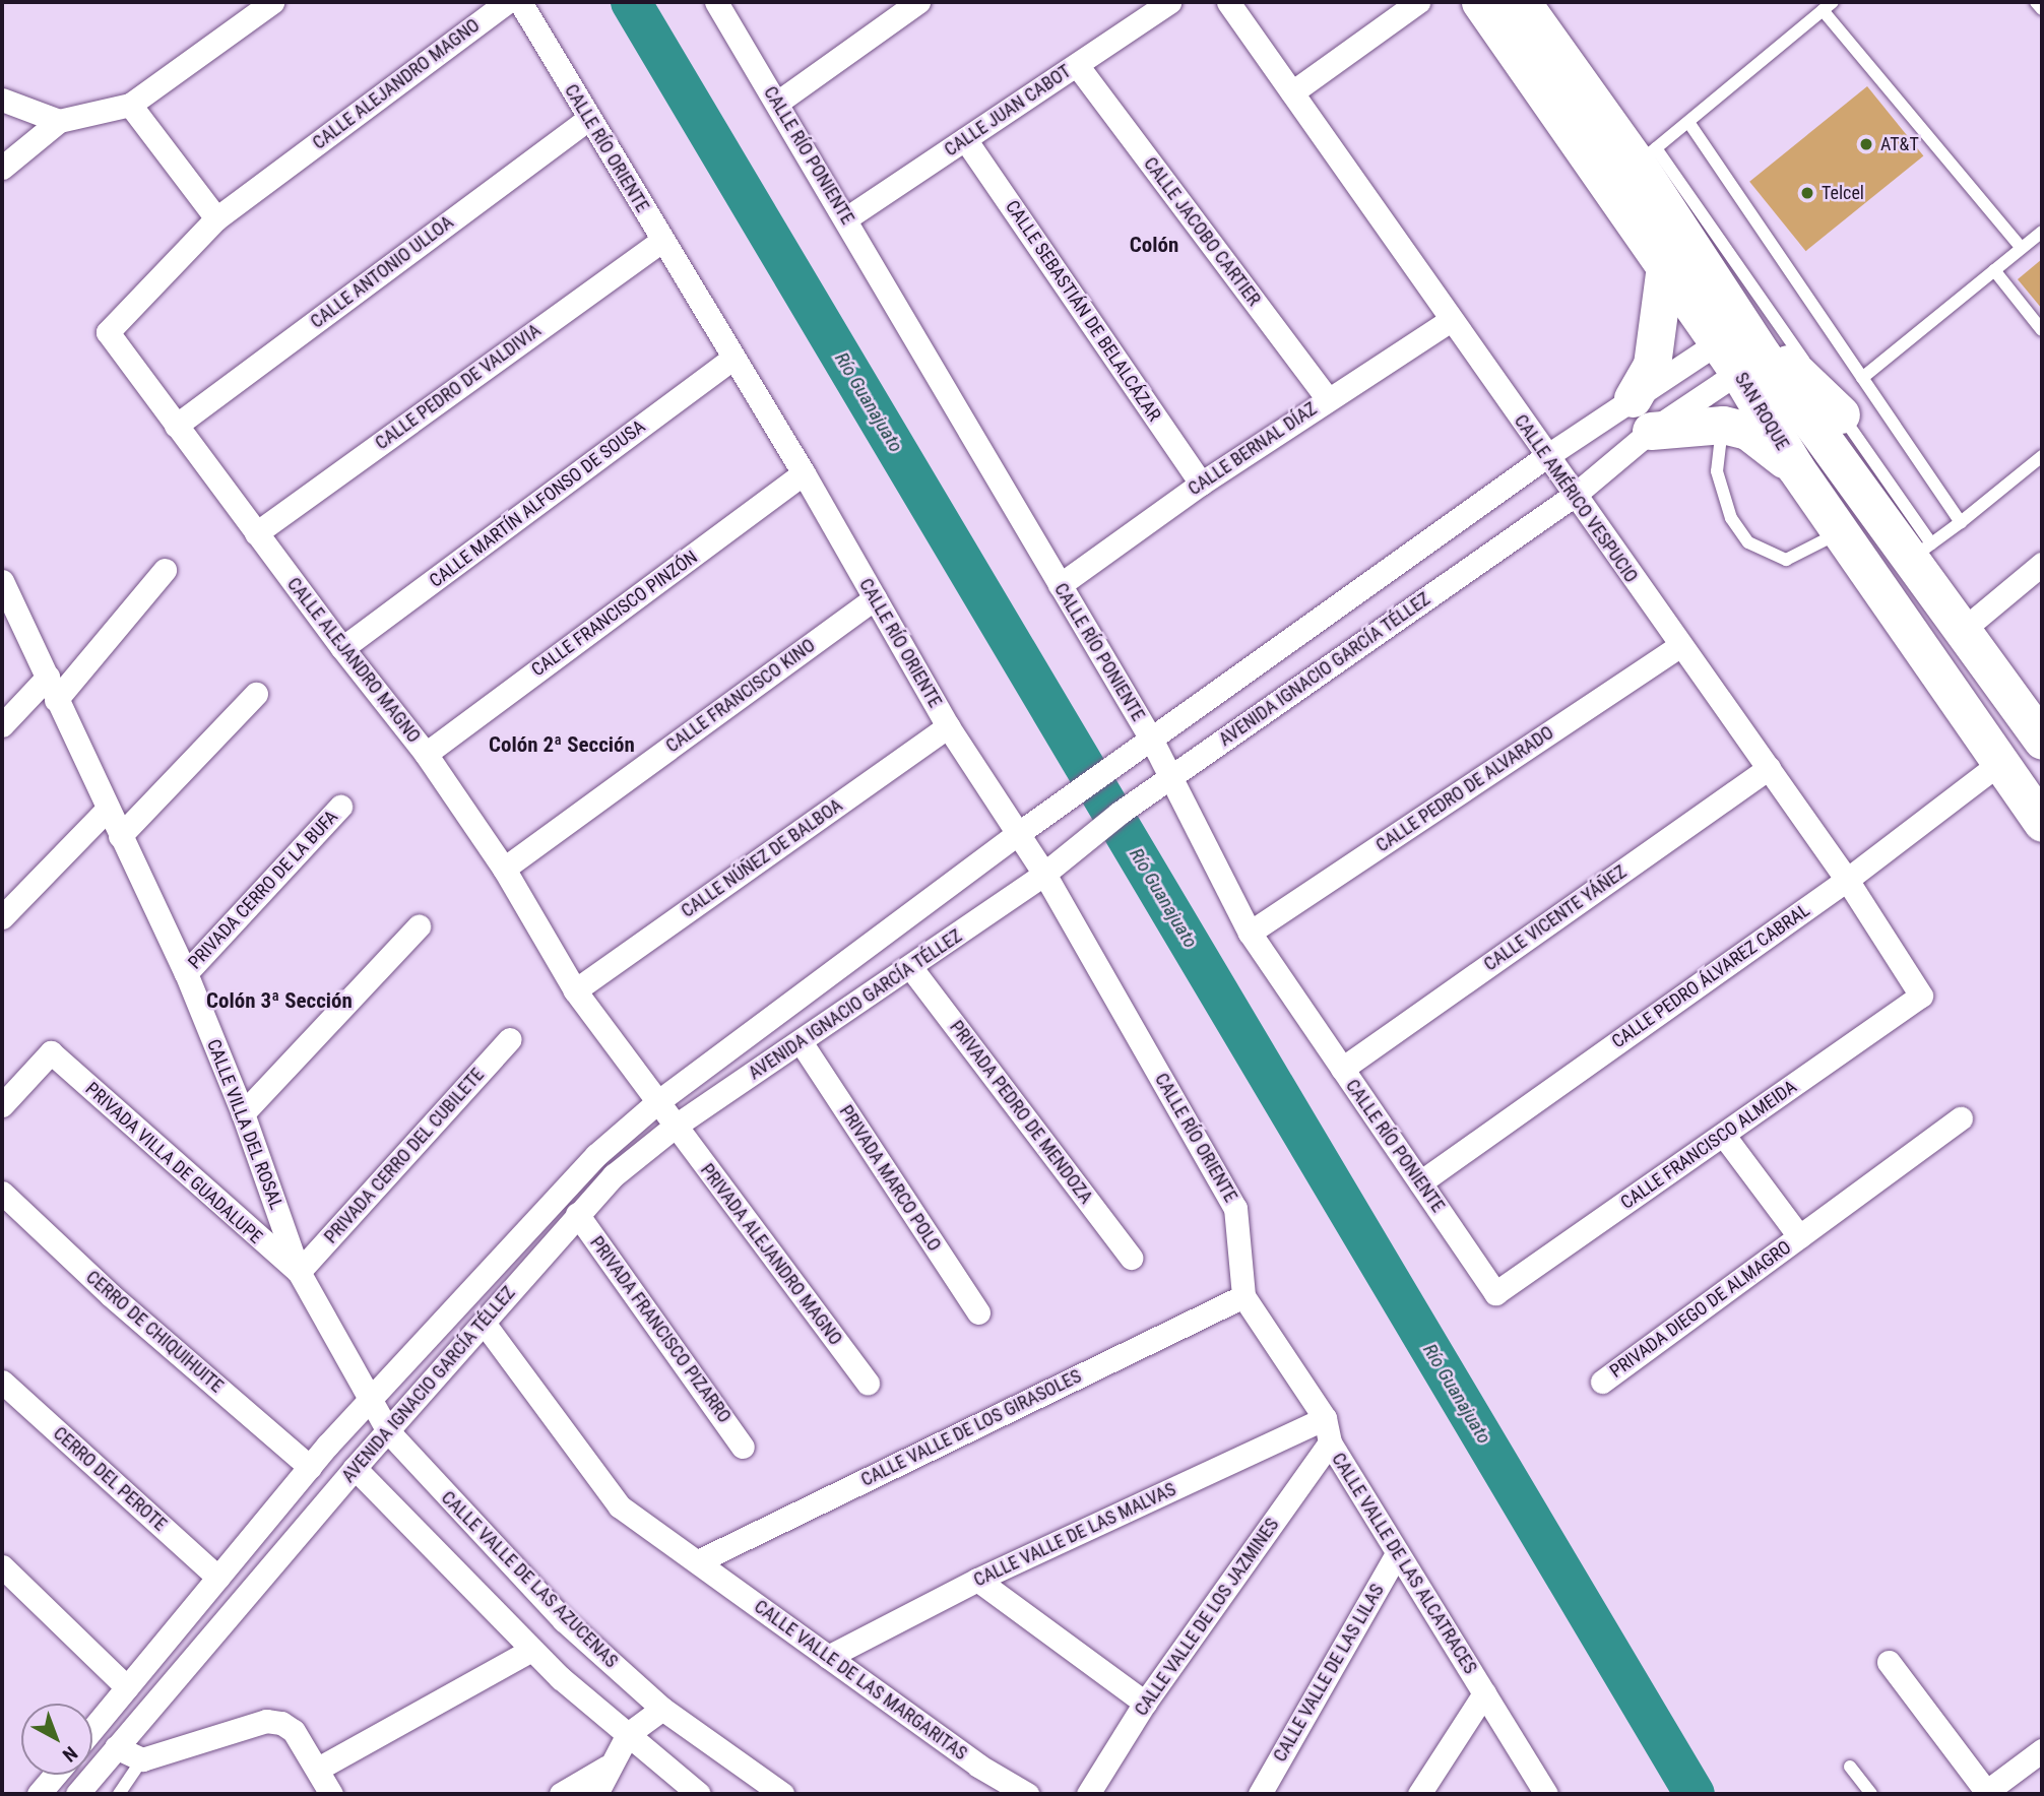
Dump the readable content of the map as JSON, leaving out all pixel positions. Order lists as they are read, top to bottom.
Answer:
{
  "streets": {
    "main road": ["SAN ROQUE"],
    "street": [
      "CALLE ALEJANDRO MAGNO",
      "CALLE JUAN CABOT",
      "CALLE RÍO ORIENTE",
      "CALLE RÍO PONIENTE",
      "CALLE JACOBO CARTIER",
      "CALLE ANTONIO ULLOA",
      "CALLE SEBASTIÁN DE BELALCÁZAR",
      "CALLE PEDRO DE VALDIVIA",
      "CALLE BERNAL DÍAZ",
      "CALLE AMÉRICO VESPUCIO",
      "CALLE MARTÍN ALFONSO DE SOUSA",
      "CALLE FRANCISCO PINZÓN",
      "AVENIDA IGNACIO GARCÍA TÉLLEZ",
      "CALLE FRANCISCO KINO",
      "CALLE PEDRO DE ALVARADO",
      "CALLE NÚÑEZ DE BALBOA",
      "PRIVADA CERRO DE LA BUFA",
      "CALLE VICENTE YÁÑEZ",
      "CALLE PEDRO ÁLVAREZ CABRAL",
      "PRIVADA PEDRO DE MENDOZA",
      "CALLE VILLA DEL ROSAL",
      "CALLE FRANCISCO ALMEIDA",
      "PRIVADA CERRO DEL CUBILETE",
      "PRIVADA VILLA DE GUADALUPE",
      "PRIVADA MARCO POLO",
      "PRIVADA ALEJANDRO MAGNO",
      "PRIVADA DIEGO DE ALMAGRO",
      "PRIVADA FRANCISCO PIZARRO",
      "CERRO DE CHIQUIHUITE",
      "CALLE VALLE DE LOS GIRASOLES",
      "CERRO DEL PEROTE",
      "CALLE VALLE DE LAS MALVAS",
      "CALLE VALLE DE LAS ALCATRACES",
      "CALLE VALLE DE LAS AZUCENAS",
      "CALLE VALLE DE LOS JAZMINES",
      "CALLE VALLE DE LAS LILAS",
      "CALLE VALLE DE LAS MARGARITAS"
    ]
  },
  "crossings": [
    ["CALLE ALEJANDRO MAGNO", "CALLE ANTONIO ULLOA"],
    ["CALLE ALEJANDRO MAGNO", "CALLE PEDRO DE VALDIVIA"],
    ["CALLE ALEJANDRO MAGNO", "CALLE MARTÍN ALFONSO DE SOUSA"],
    ["CALLE ALEJANDRO MAGNO", "CALLE FRANCISCO PINZÓN"],
    ["CALLE ALEJANDRO MAGNO", "AVENIDA IGNACIO GARCÍA TÉLLEZ"],
    ["CALLE ALEJANDRO MAGNO", "CALLE FRANCISCO KINO"],
    ["CALLE ALEJANDRO MAGNO", "CALLE NÚÑEZ DE BALBOA"],
    ["CALLE ALEJANDRO MAGNO", "PRIVADA ALEJANDRO MAGNO"],
    ["CALLE JUAN CABOT", "CALLE RÍO PONIENTE"],
    ["CALLE JUAN CABOT", "CALLE JACOBO CARTIER"],
    ["CALLE JUAN CABOT", "CALLE SEBASTIÁN DE BELALCÁZAR"],
    ["CALLE RÍO ORIENTE", "CALLE ANTONIO ULLOA"],
    ["CALLE RÍO ORIENTE", "CALLE PEDRO DE VALDIVIA"],
    ["CALLE RÍO ORIENTE", "CALLE MARTÍN ALFONSO DE SOUSA"],
    ["CALLE RÍO ORIENTE", "CALLE FRANCISCO PINZÓN"],
    ["CALLE RÍO ORIENTE", "AVENIDA IGNACIO GARCÍA TÉLLEZ"],
    ["CALLE RÍO ORIENTE", "CALLE FRANCISCO KINO"],
    ["CALLE RÍO ORIENTE", "CALLE NÚÑEZ DE BALBOA"],
    ["CALLE RÍO ORIENTE", "CALLE VALLE DE LOS GIRASOLES"],
    ["CALLE RÍO ORIENTE", "CALLE VALLE DE LAS ALCATRACES"],
    ["CALLE RÍO PONIENTE", "CALLE BERNAL DÍAZ"],
    ["CALLE RÍO PONIENTE", "AVENIDA IGNACIO GARCÍA TÉLLEZ"],
    ["CALLE RÍO PONIENTE", "CALLE PEDRO DE ALVARADO"],
    ["CALLE RÍO PONIENTE", "CALLE VICENTE YÁÑEZ"],
    ["CALLE RÍO PONIENTE", "CALLE PEDRO ÁLVAREZ CABRAL"],
    ["CALLE RÍO PONIENTE", "CALLE FRANCISCO ALMEIDA"],
    ["CALLE JACOBO CARTIER", "CALLE BERNAL DÍAZ"],
    ["CALLE SEBASTIÁN DE BELALCÁZAR", "CALLE BERNAL DÍAZ"],
    ["SAN ROQUE", "AVENIDA IGNACIO GARCÍA TÉLLEZ"],
    ["SAN ROQUE", "CALLE PEDRO ÁLVAREZ CABRAL"],
    ["CALLE BERNAL DÍAZ", "CALLE AMÉRICO VESPUCIO"],
    ["CALLE AMÉRICO VESPUCIO", "AVENIDA IGNACIO GARCÍA TÉLLEZ"],
    ["CALLE AMÉRICO VESPUCIO", "CALLE PEDRO DE ALVARADO"],
    ["CALLE AMÉRICO VESPUCIO", "CALLE VICENTE YÁÑEZ"],
    ["CALLE AMÉRICO VESPUCIO", "CALLE PEDRO ÁLVAREZ CABRAL"],
    ["CALLE AMÉRICO VESPUCIO", "CALLE FRANCISCO ALMEIDA"],
    ["AVENIDA IGNACIO GARCÍA TÉLLEZ", "PRIVADA PEDRO DE MENDOZA"],
    ["AVENIDA IGNACIO GARCÍA TÉLLEZ", "CALLE VILLA DEL ROSAL"],
    ["AVENIDA IGNACIO GARCÍA TÉLLEZ", "PRIVADA MARCO POLO"],
    ["AVENIDA IGNACIO GARCÍA TÉLLEZ", "PRIVADA ALEJANDRO MAGNO"],
    ["AVENIDA IGNACIO GARCÍA TÉLLEZ", "PRIVADA FRANCISCO PIZARRO"],
    ["AVENIDA IGNACIO GARCÍA TÉLLEZ", "CERRO DE CHIQUIHUITE"],
    ["AVENIDA IGNACIO GARCÍA TÉLLEZ", "CERRO DEL PEROTE"],
    ["AVENIDA IGNACIO GARCÍA TÉLLEZ", "CALLE VALLE DE LAS AZUCENAS"],
    ["AVENIDA IGNACIO GARCÍA TÉLLEZ", "CALLE VALLE DE LAS MARGARITAS"],
    ["PRIVADA CERRO DE LA BUFA", "CALLE VILLA DEL ROSAL"],
    ["CALLE VILLA DEL ROSAL", "PRIVADA CERRO DEL CUBILETE"],
    ["CALLE VILLA DEL ROSAL", "PRIVADA VILLA DE GUADALUPE"],
    ["CALLE VILLA DEL ROSAL", "CALLE VALLE DE LAS AZUCENAS"],
    ["CALLE FRANCISCO ALMEIDA", "PRIVADA DIEGO DE ALMAGRO"],
    ["PRIVADA CERRO DEL CUBILETE", "PRIVADA VILLA DE GUADALUPE"],
    ["CALLE VALLE DE LOS GIRASOLES", "CALLE VALLE DE LAS ALCATRACES"],
    ["CALLE VALLE DE LOS GIRASOLES", "CALLE VALLE DE LAS MARGARITAS"],
    ["CALLE VALLE DE LAS MALVAS", "CALLE VALLE DE LAS ALCATRACES"],
    ["CALLE VALLE DE LAS MALVAS", "CALLE VALLE DE LAS MARGARITAS"],
    ["CALLE VALLE DE LAS ALCATRACES", "CALLE VALLE DE LOS JAZMINES"],
    ["CALLE VALLE DE LAS ALCATRACES", "CALLE VALLE DE LAS LILAS"]
  ],
  "districts": ["Colón", "Colón 2ª Sección", "Colón 3ª Sección"],
  "water": ["Río Guanajuato"],
  "places": ["AT&T", "Telcel"],
  "north": "bottom right"
}
